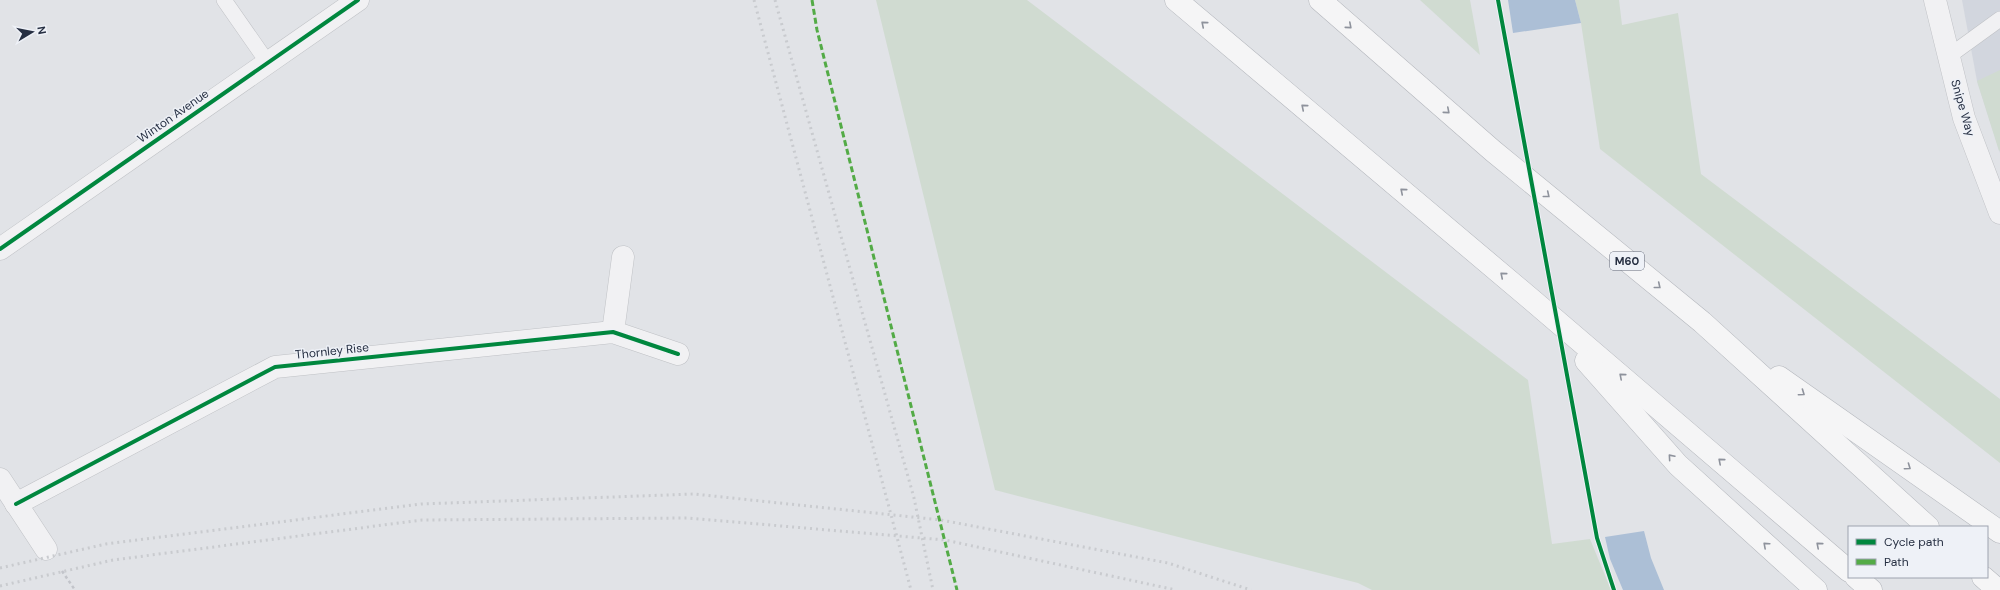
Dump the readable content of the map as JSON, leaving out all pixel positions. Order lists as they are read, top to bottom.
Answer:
{
  "streets": {
    "highway": ["M60"],
    "street": ["Snipe Way", "Winton Avenue", "Thornley Rise"]
  },
  "legend": ["Cycle path", "Path"],
  "north": "right"
}
